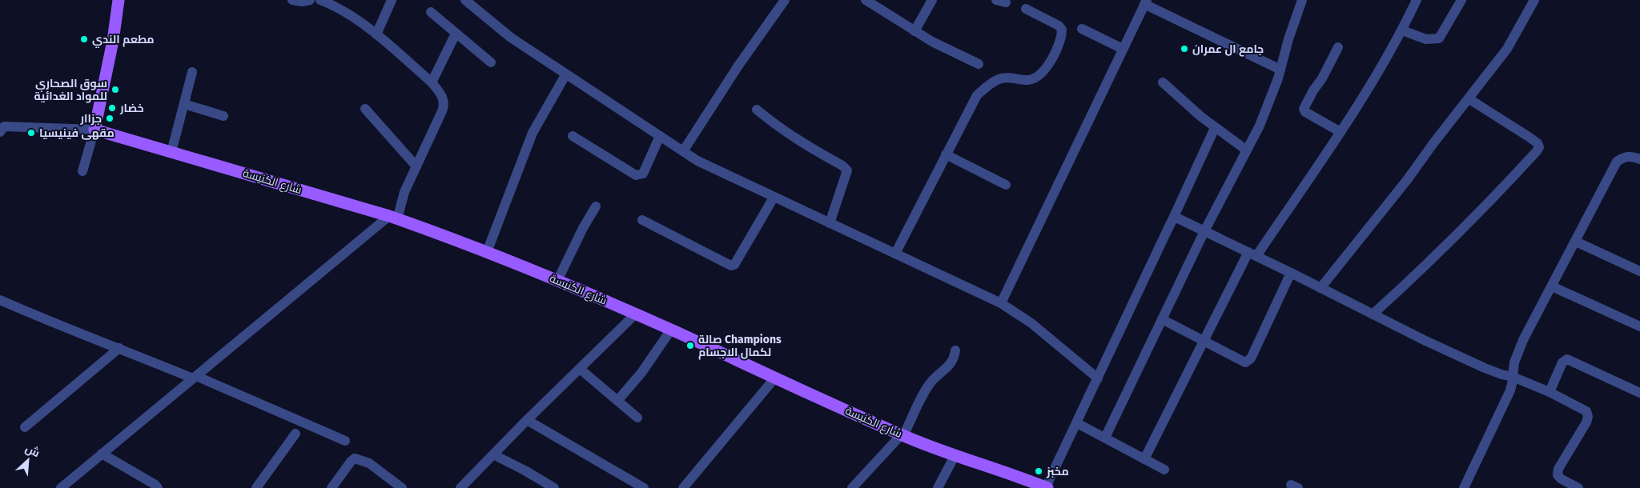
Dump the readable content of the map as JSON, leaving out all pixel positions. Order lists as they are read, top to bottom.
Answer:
{
  "streets": {
    "main road": ["شارع الكنيسة"]
  },
  "places": [
    "مطعم الندي",
    "جامع ال عمران",
    "سوق الصحاري للمواد الغدائية",
    "خضار",
    "جزاار",
    "مقهى فينيسيا",
    "صالة Champions لكمال الاجسام",
    "مخبز"
  ],
  "north": "top right"
}
